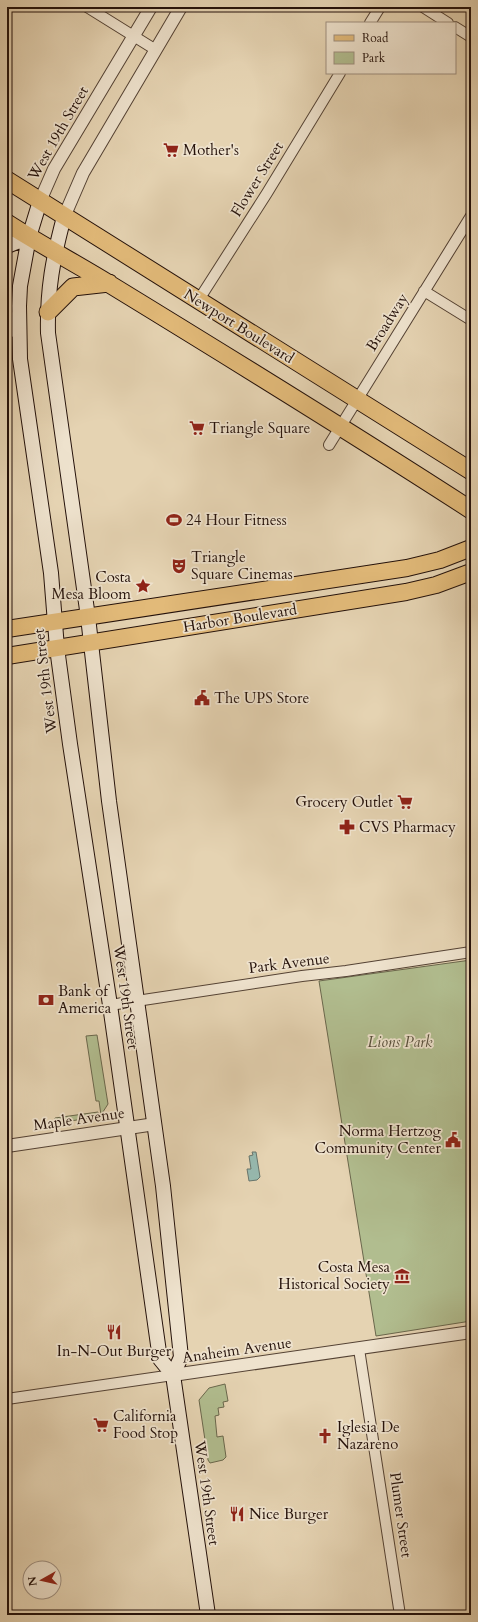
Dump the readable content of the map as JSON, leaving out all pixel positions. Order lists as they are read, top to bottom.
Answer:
{
  "streets": {
    "highway": ["Newport Boulevard"],
    "main road": ["West 19th Street", "Harbor Boulevard"],
    "street": [
      "Flower Street",
      "Broadway",
      "Park Avenue",
      "Maple Avenue",
      "Anaheim Avenue",
      "Plumer Street"
    ]
  },
  "crossings": [
    ["West 19th Street", "Newport Boulevard"],
    ["West 19th Street", "Harbor Boulevard"],
    ["West 19th Street", "Park Avenue"],
    ["West 19th Street", "Maple Avenue"],
    ["West 19th Street", "Anaheim Avenue"],
    ["Flower Street", "Newport Boulevard"],
    ["Broadway", "Newport Boulevard"],
    ["Anaheim Avenue", "Plumer Street"]
  ],
  "parks": ["Lions Park"],
  "places": {
    "supermarket": [
      "Mother's",
      "Triangle Square",
      "Grocery Outlet",
      "California Food Stop"
    ],
    "sports": ["24 Hour Fitness"],
    "theatre": ["Triangle Square Cinemas"],
    "place": ["Costa Mesa Bloom"],
    "public building": ["The UPS Store", "Norma Hertzog Community Center"],
    "pharmacy": ["CVS Pharmacy"],
    "bank": ["Bank of America"],
    "museum": ["Costa Mesa Historical Society"],
    "restaurant": ["In-N-Out Burger", "Nice Burger"],
    "church": ["Iglesia De Nazareno"]
  },
  "legend": ["Road", "Park"],
  "north": "left"
}
